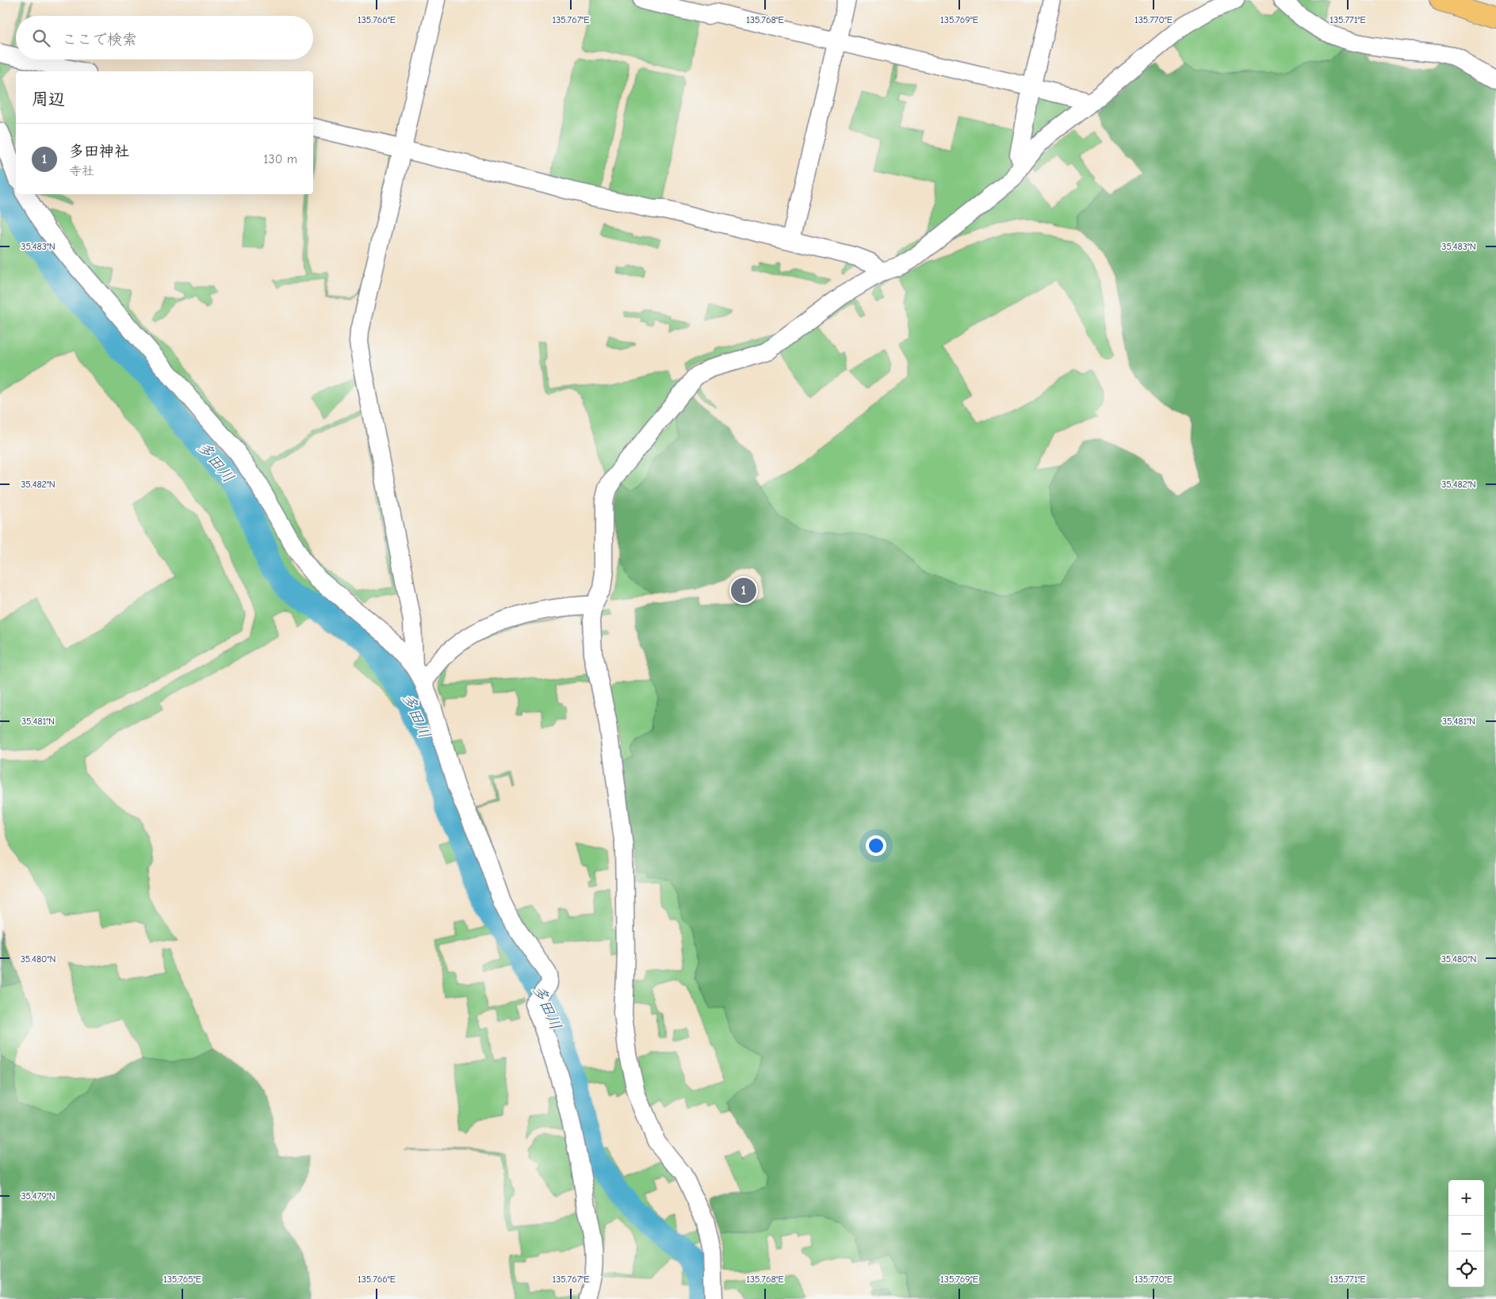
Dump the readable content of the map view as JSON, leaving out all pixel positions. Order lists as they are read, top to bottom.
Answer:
{
  "water": ["多田川"],
  "page": {
    "search": "ここで検索",
    "heading": "周辺",
    "list": [
      {
        "mark": "1",
        "name": "多田神社",
        "note": "寺社",
        "value": "130 m"
      }
    ],
    "pins": "1",
    "map_buttons": ["+", "−"]
  },
  "coordinates": [
    "135.766°E",
    "135.767°E",
    "135.768°E",
    "135.769°E",
    "135.770°E",
    "135.771°E",
    "35.483°N",
    "35.482°N",
    "35.481°N",
    "35.480°N",
    "35.479°N",
    "135.765°E"
  ]
}
